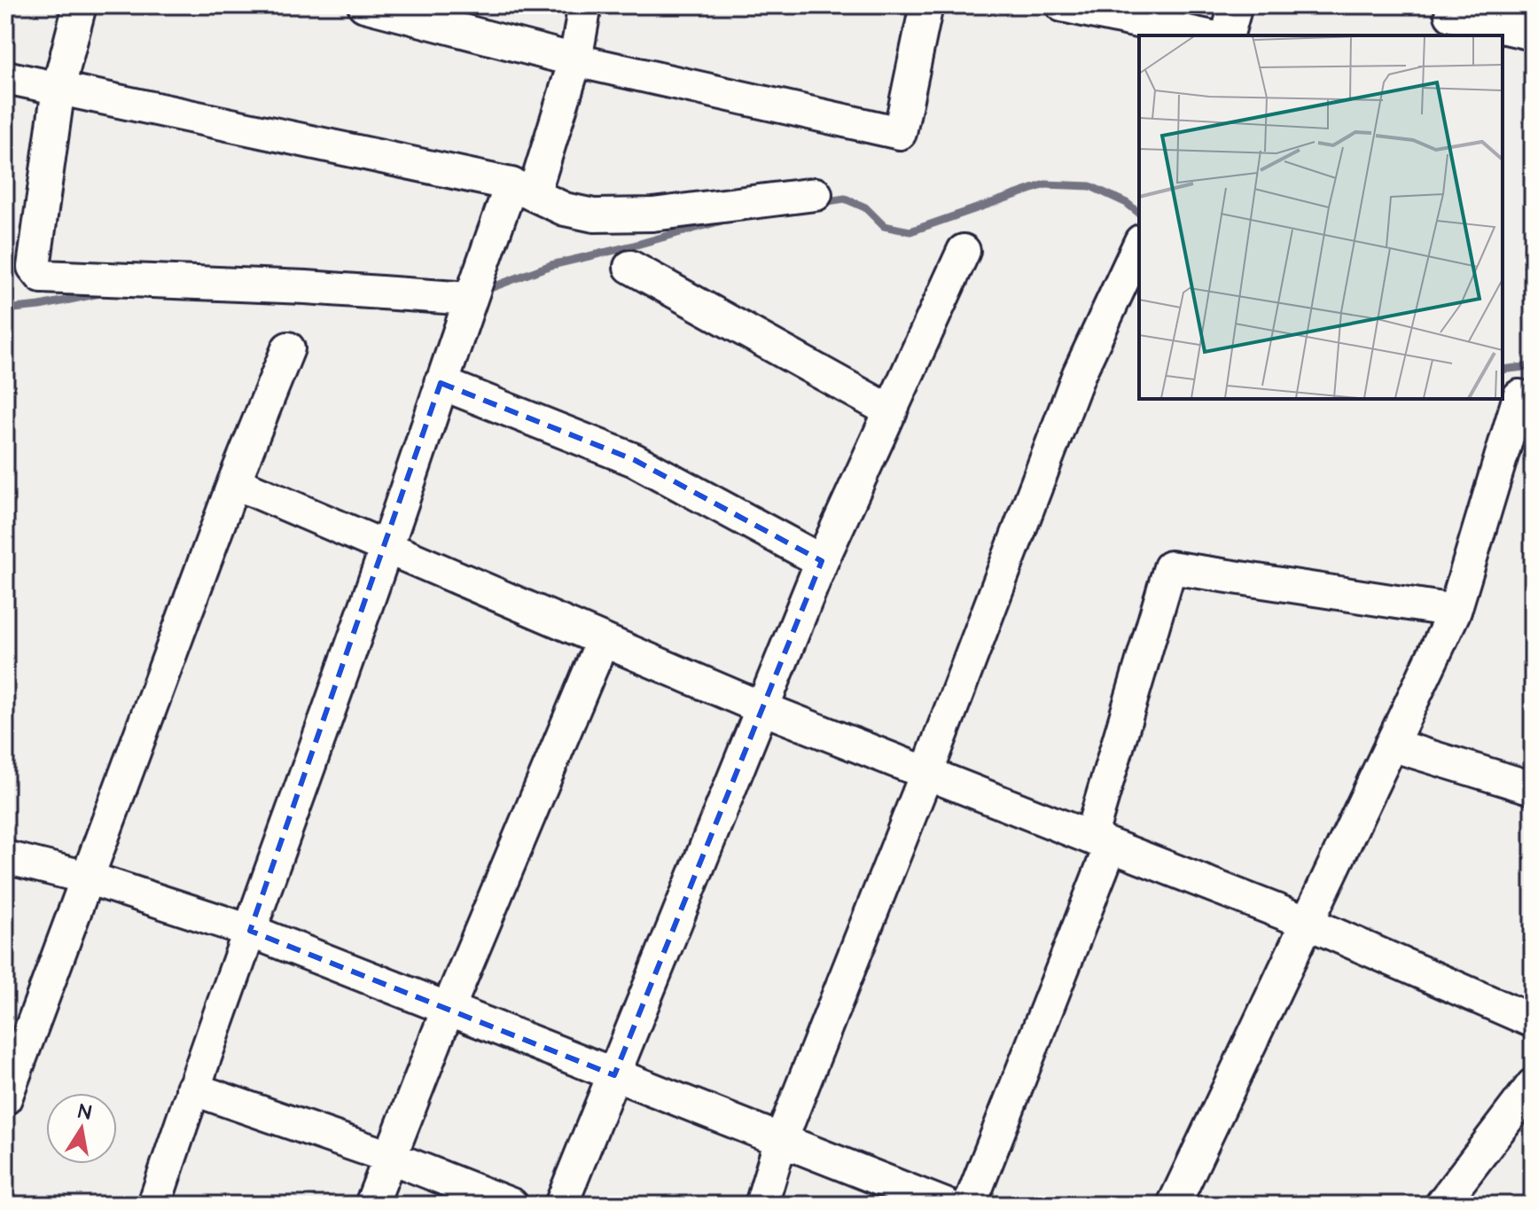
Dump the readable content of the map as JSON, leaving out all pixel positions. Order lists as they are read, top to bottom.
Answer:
{
  "north": "top"
}
